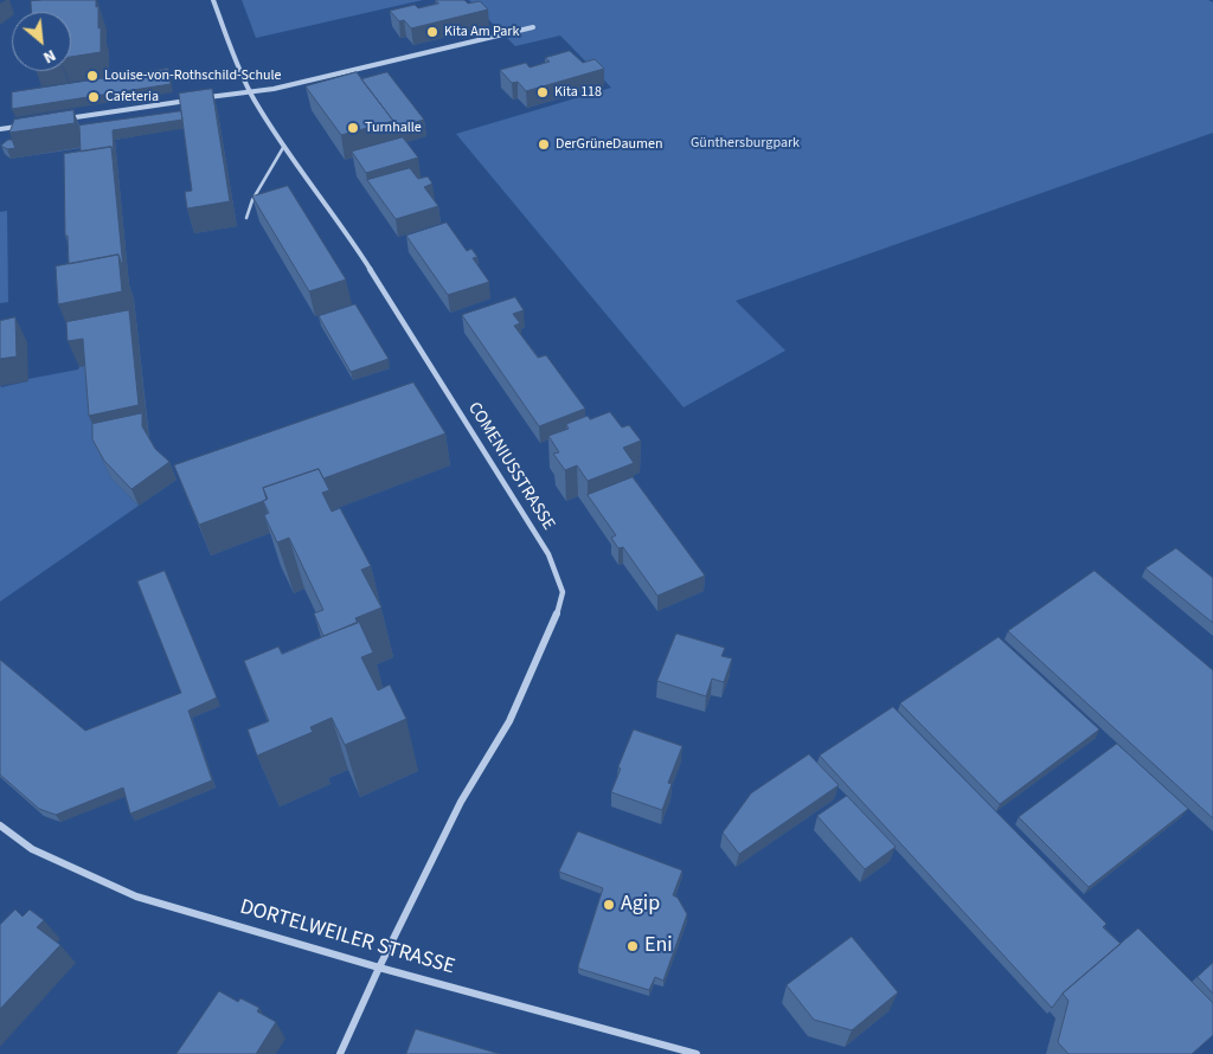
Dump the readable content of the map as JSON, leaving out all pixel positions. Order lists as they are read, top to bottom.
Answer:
{
  "streets": {
    "street": ["COMENIUSSTRASSE", "DORTELWEILER STRASSE"]
  },
  "crossings": [
    ["COMENIUSSTRASSE", "DORTELWEILER STRASSE"]
  ],
  "parks": ["Günthersburgpark"],
  "places": [
    "Kita Am Park",
    "Louise-von-Rothschild-Schule",
    "Kita 118",
    "Cafeteria",
    "Turnhalle",
    "DerGrüneDaumen",
    "Agip",
    "Eni"
  ],
  "north": "bottom right"
}
